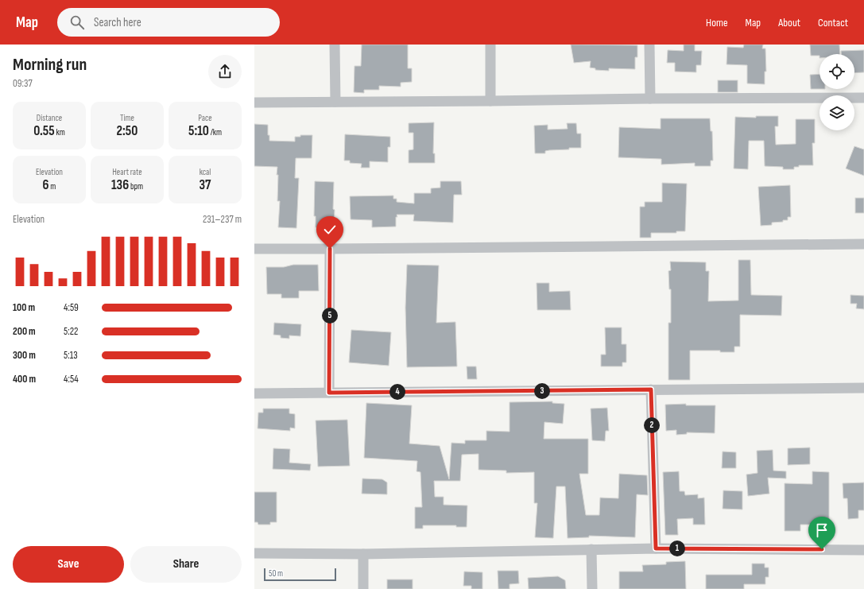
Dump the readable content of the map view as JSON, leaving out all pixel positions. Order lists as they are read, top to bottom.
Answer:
{
  "scale_bar": "50 m",
  "page": {
    "header": "Map",
    "search": "Search here",
    "nav": [
      "Home",
      "Map",
      "About",
      "Contact"
    ],
    "heading": ["Morning run", "09:37"],
    "stats": [
      ["Distance", "0.55 km"],
      ["Time", "2:50"],
      ["Pace", "5:10 /km"],
      ["Elevation", "6 m"],
      ["Heart rate", "136 bpm"],
      ["kcal", "37"]
    ],
    "chart": ["Elevation", "231–237 m"],
    "list": [
      {
        "name": "100 m",
        "note": "4:59"
      },
      {
        "name": "200 m",
        "note": "5:22"
      },
      {
        "name": "300 m",
        "note": "5:13"
      },
      {
        "name": "400 m",
        "note": "4:54"
      }
    ],
    "pins": [
      "5",
      "3",
      "4",
      "2",
      "1"
    ],
    "buttons": ["Save", "Share"],
    "scale": "50 m"
  }
}
